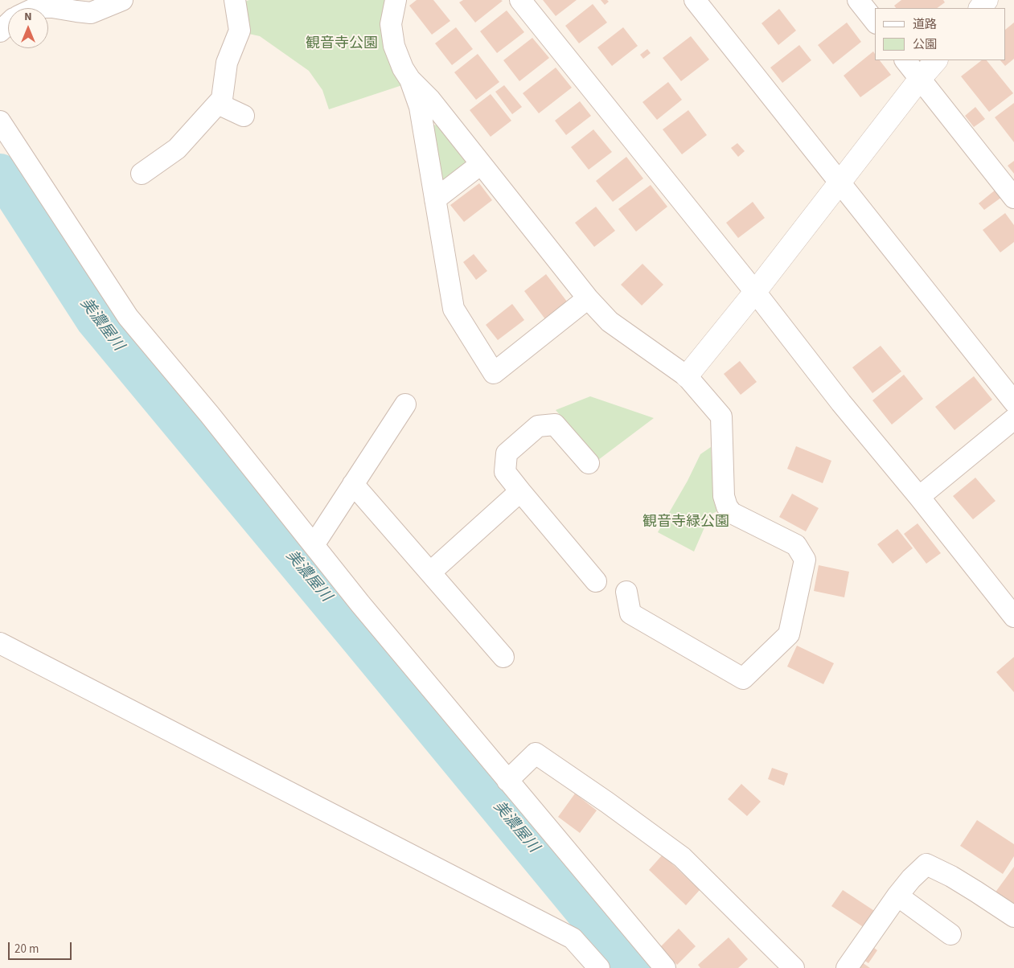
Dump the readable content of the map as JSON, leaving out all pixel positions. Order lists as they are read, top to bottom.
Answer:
{
  "water": ["美濃屋川"],
  "parks": ["観音寺公園", "観音寺緑公園"],
  "legend": ["道路", "公園"],
  "scale_bar": "20 m",
  "north": "top"
}
